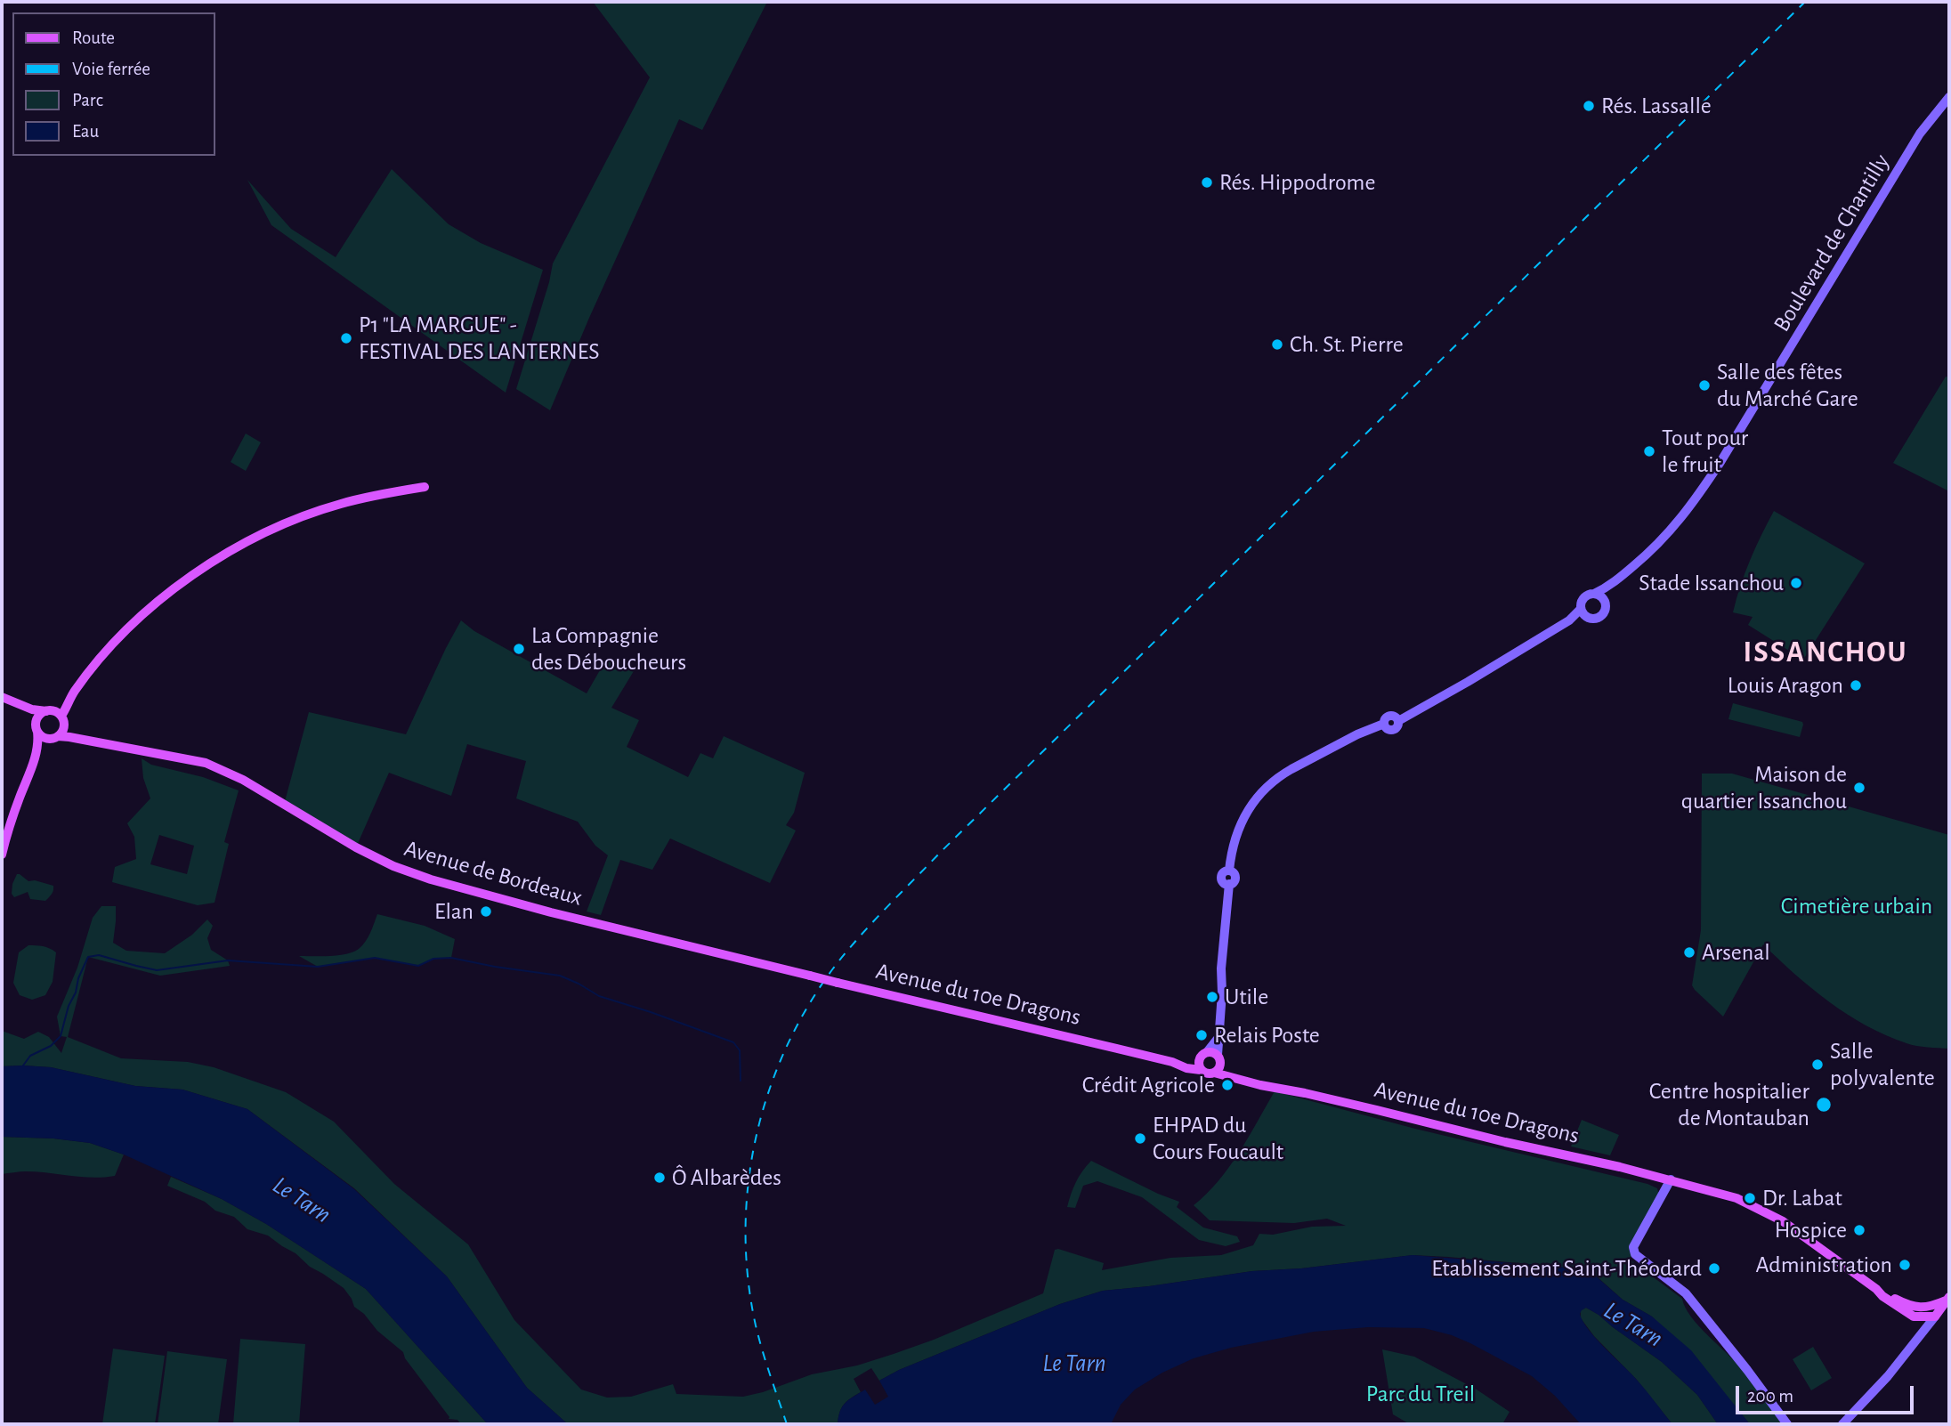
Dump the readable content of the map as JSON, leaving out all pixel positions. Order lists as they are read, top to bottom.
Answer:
{
  "streets": {
    "main road": ["Avenue de Bordeaux", "Avenue du 10e Dragons"],
    "street": ["Boulevard de Chantilly"]
  },
  "crossings": [
    ["Avenue de Bordeaux", "Avenue du 10e Dragons"]
  ],
  "districts": ["ISSANCHOU"],
  "water": ["Le Tarn"],
  "parks": ["Cimetière urbain", "Parc du Treil"],
  "places": [
    "Rés. Lassalle",
    "Rés. Hippodrome",
    "P1 \"LA MARGUE\" - FESTIVAL DES LANTERNES",
    "Ch. St. Pierre",
    "Salle des fêtes du Marché Gare",
    "Tout pour le fruit",
    "Stade Issanchou",
    "La Compagnie des Déboucheurs",
    "Louis Aragon",
    "Maison de quartier Issanchou",
    "Elan",
    "Arsenal",
    "Utile",
    "Relais Poste",
    "Salle polyvalente",
    "Crédit Agricole",
    "Centre hospitalier de Montauban",
    "EHPAD du Cours Foucault",
    "Ô Albarèdes",
    "Dr. Labat",
    "Hospice",
    "Administration",
    "Etablissement Saint-Théodard"
  ],
  "legend": [
    "Route",
    "Voie ferrée",
    "Parc",
    "Eau"
  ],
  "scale_bar": "200 m"
}
